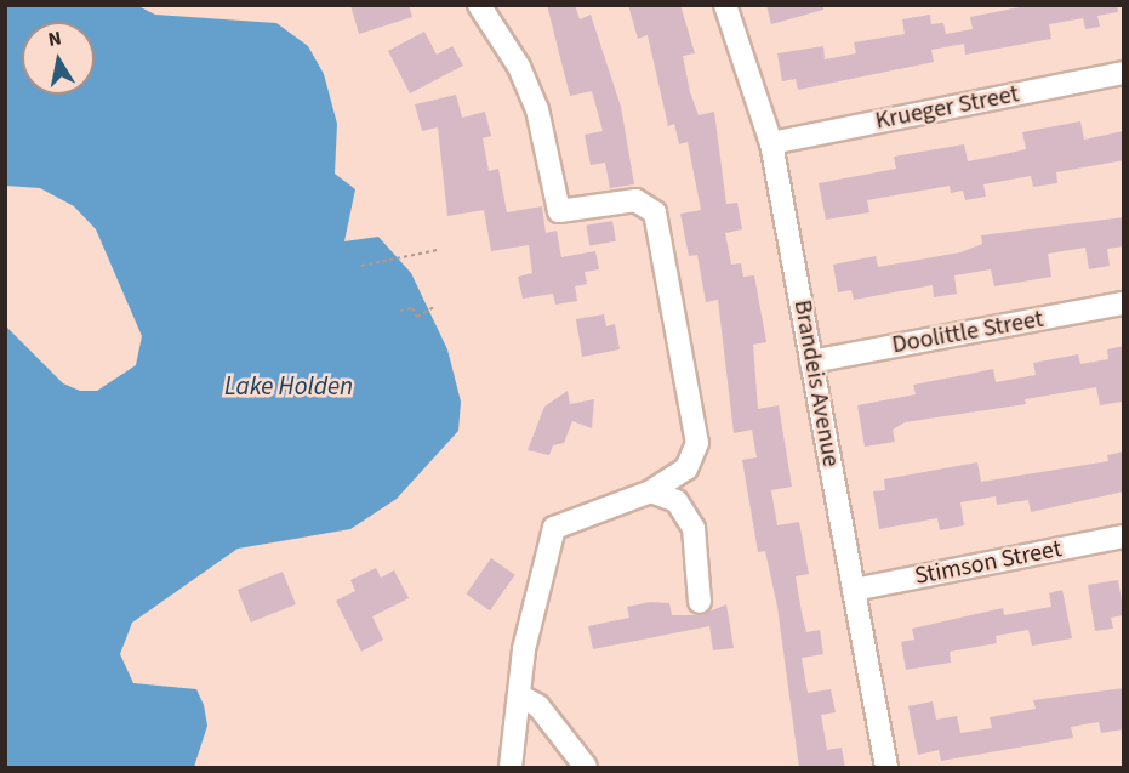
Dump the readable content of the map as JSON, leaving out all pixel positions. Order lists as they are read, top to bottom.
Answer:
{
  "streets": {
    "street": [
      "Krueger Street",
      "Doolittle Street",
      "Brandeis Avenue",
      "Stimson Street"
    ]
  },
  "crossings": [
    ["Krueger Street", "Brandeis Avenue"],
    ["Doolittle Street", "Brandeis Avenue"],
    ["Brandeis Avenue", "Stimson Street"]
  ],
  "water": ["Lake Holden"],
  "north": "top"
}
